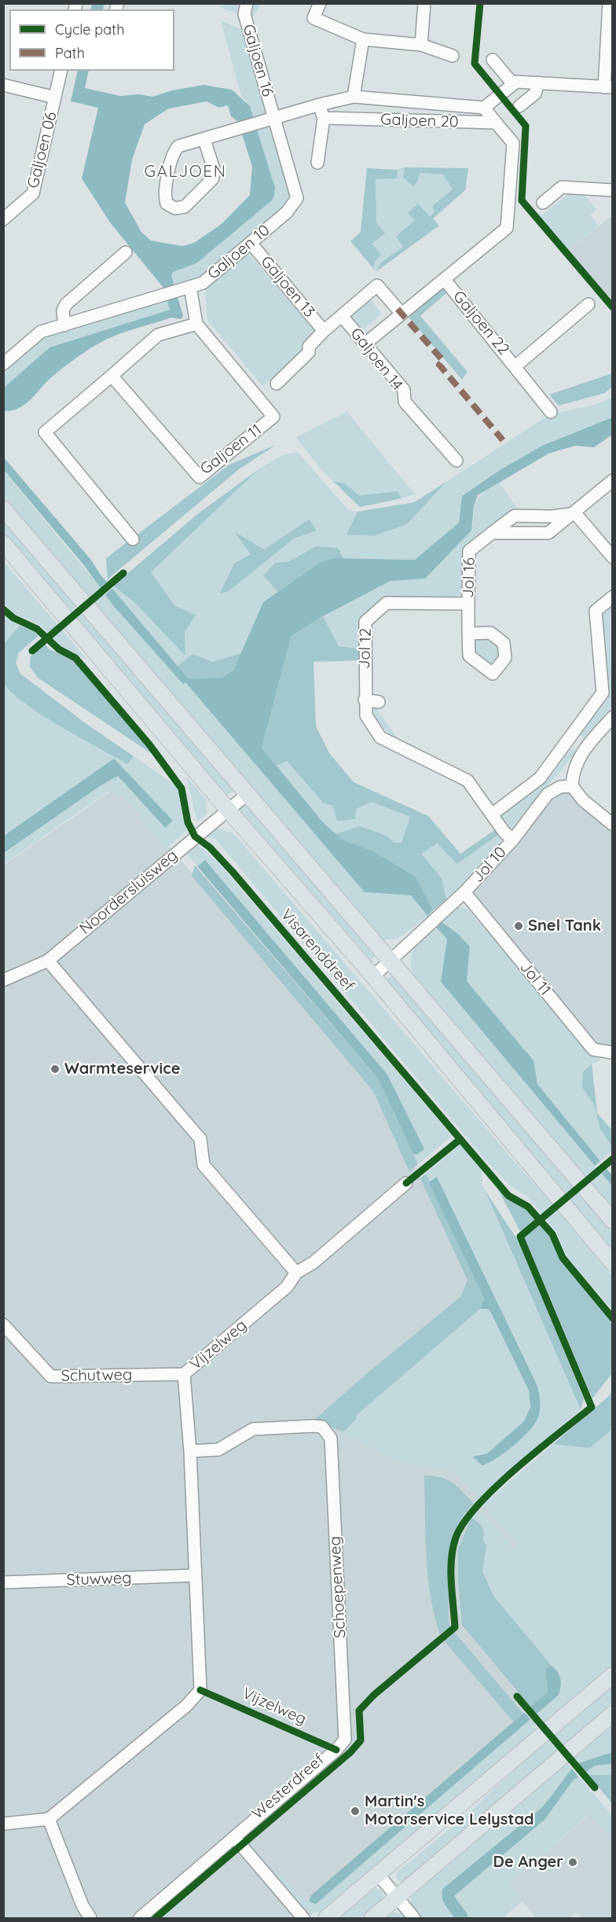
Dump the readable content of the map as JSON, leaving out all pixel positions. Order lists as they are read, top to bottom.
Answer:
{
  "streets": {
    "main road": ["Visarenddreef"],
    "street": [
      "Galjoen 16",
      "Galjoen 20",
      "Galjoen 06",
      "Galjoen 10",
      "Galjoen 13",
      "Galjoen 22",
      "Galjoen 14",
      "Galjoen 11",
      "Jol 16",
      "Jol 12",
      "Jol 10",
      "Noordersluisweg",
      "Jol 11",
      "Vijzelweg",
      "Schutweg",
      "Stuwweg",
      "Schoepenweg"
    ],
    "cycle path": ["Westerdreef"]
  },
  "crossings": [
    ["Galjoen 16", "Galjoen 20"],
    ["Galjoen 16", "Galjoen 10"],
    ["Galjoen 20", "Galjoen 10"],
    ["Galjoen 20", "Galjoen 22"],
    ["Galjoen 10", "Galjoen 13"],
    ["Galjoen 13", "Galjoen 14"],
    ["Galjoen 22", "Galjoen 14"],
    ["Jol 16", "Jol 12"],
    ["Jol 12", "Jol 10"],
    ["Jol 10", "Visarenddreef"],
    ["Jol 10", "Jol 11"],
    ["Noordersluisweg", "Visarenddreef"],
    ["Vijzelweg", "Schutweg"],
    ["Vijzelweg", "Stuwweg"],
    ["Vijzelweg", "Schoepenweg"]
  ],
  "districts": ["GALJOEN"],
  "places": [
    "Snel Tank",
    "Warmteservice",
    "Martin's Motorservice Lelystad",
    "De Anger"
  ],
  "legend": ["Cycle path", "Path"]
}
